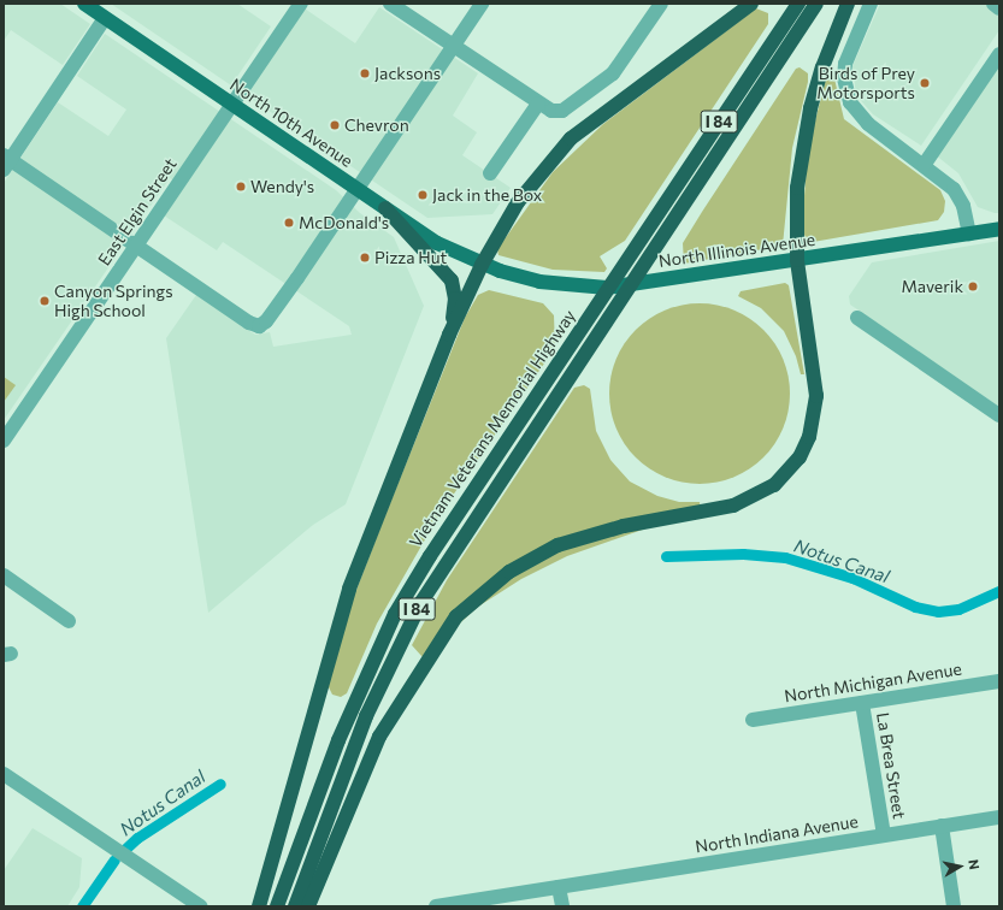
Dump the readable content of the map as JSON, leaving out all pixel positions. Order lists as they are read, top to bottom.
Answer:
{
  "streets": {
    "highway": ["I 84", "Vietnam Veterans Memorial Highway"],
    "main road": ["North 10th Avenue", "North Illinois Avenue"],
    "street": [
      "East Elgin Street",
      "North Michigan Avenue",
      "La Brea Street",
      "North Indiana Avenue"
    ]
  },
  "crossings": [
    ["North 10th Avenue", "East Elgin Street"],
    ["North 10th Avenue", "North Illinois Avenue"],
    ["North Michigan Avenue", "La Brea Street"],
    ["La Brea Street", "North Indiana Avenue"]
  ],
  "water": ["Notus Canal"],
  "places": [
    "Jacksons",
    "Birds of Prey Motorsports",
    "Chevron",
    "Wendy's",
    "Jack in the Box",
    "McDonald's",
    "Pizza Hut",
    "Maverik",
    "Canyon Springs High School"
  ],
  "north": "right"
}
